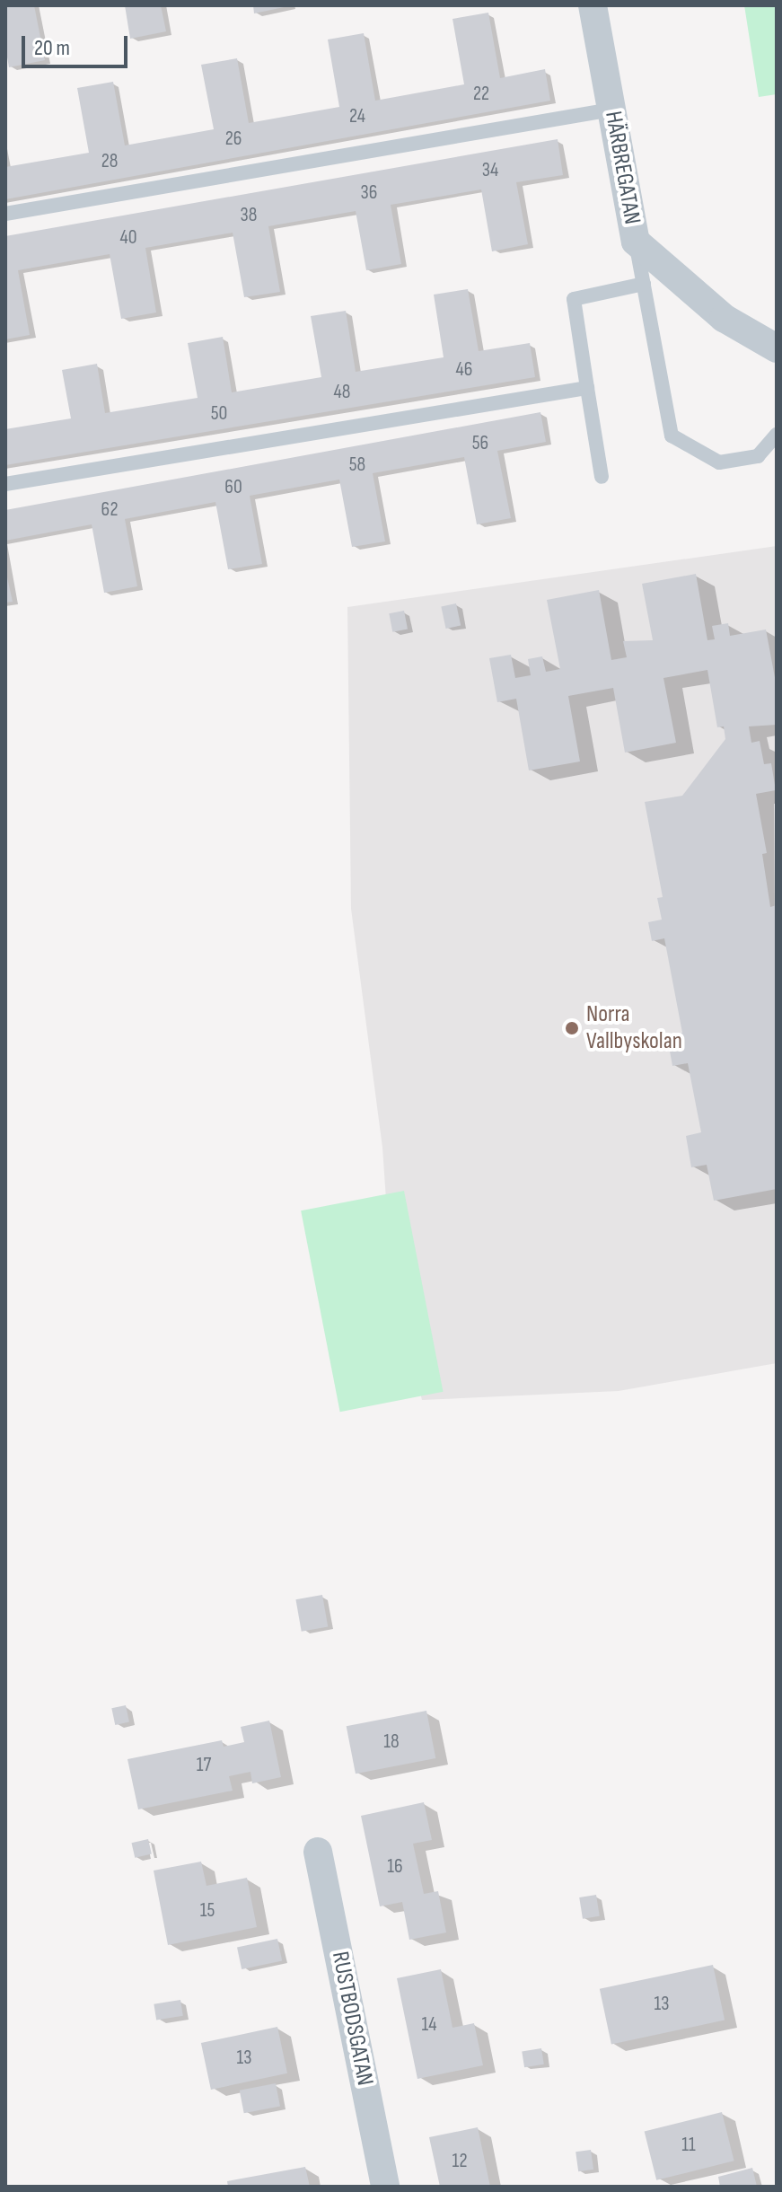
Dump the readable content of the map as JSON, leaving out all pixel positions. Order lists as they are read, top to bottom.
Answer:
{
  "streets": {
    "street": ["HÄRBREGATAN", "RUSTBODSGATAN"]
  },
  "places": ["Norra Vallbyskolan"],
  "house_numbers": [
    "22",
    "24",
    "26",
    "28",
    "34",
    "36",
    "38",
    "40",
    "46",
    "48",
    "50",
    "56",
    "58",
    "60",
    "62",
    "18",
    "17",
    "16",
    "15",
    "13",
    "14",
    "13",
    "11",
    "12"
  ],
  "scale_bar": "20 m"
}
